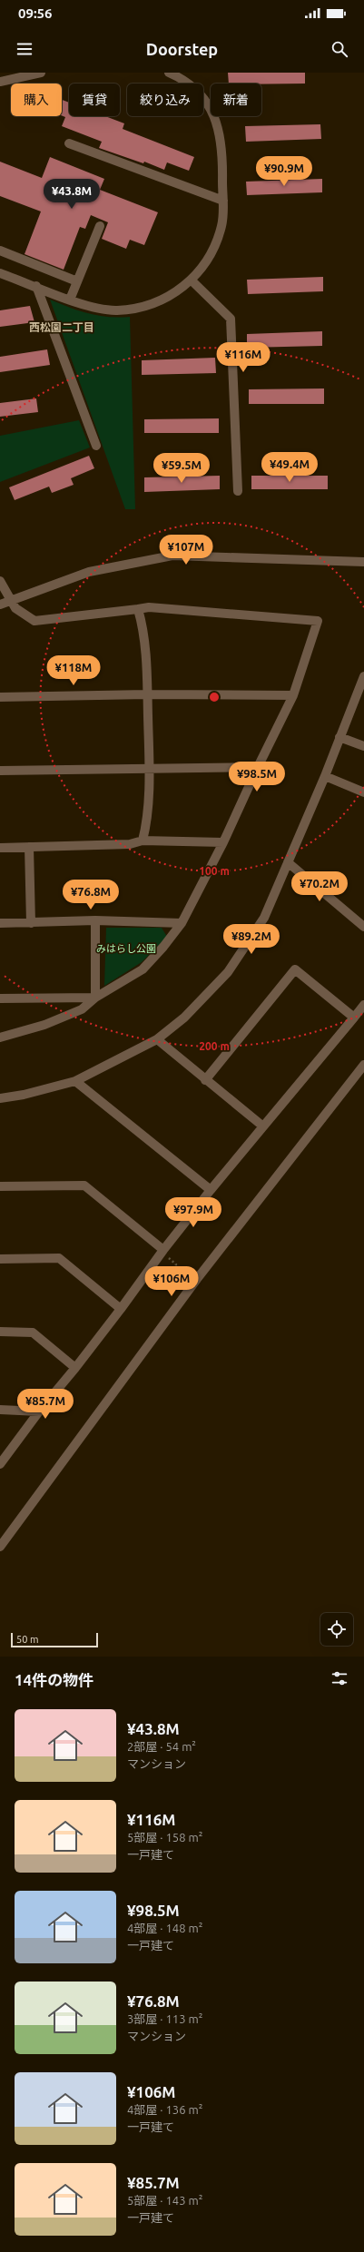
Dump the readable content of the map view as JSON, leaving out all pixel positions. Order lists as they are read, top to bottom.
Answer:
{
  "districts": ["西松園二丁目"],
  "parks": ["みはらし公園"],
  "scale_bar": "50 m",
  "page": {
    "status": "09:56",
    "header": "Doorstep",
    "chip": [
      "購入",
      "賃貸",
      "絞り込み",
      "新着"
    ],
    "price": [
      "¥90.9M",
      "¥43.8M",
      "¥116M",
      "¥49.4M",
      "¥59.5M",
      "¥107M",
      "¥118M",
      "¥98.5M",
      "¥70.2M",
      "¥76.8M",
      "¥89.2M",
      "¥97.9M",
      "¥106M",
      "¥85.7M"
    ],
    "scale": "50 m",
    "heading": "14件の物件",
    "list": [
      {
        "name": "¥43.8M",
        "note": "2部屋 · 54 m² · マンション"
      },
      {
        "name": "¥116M",
        "note": "5部屋 · 158 m² · 一戸建て"
      },
      {
        "name": "¥98.5M",
        "note": "4部屋 · 148 m² · 一戸建て"
      },
      {
        "name": "¥76.8M",
        "note": "3部屋 · 113 m² · マンション"
      },
      {
        "name": "¥106M",
        "note": "4部屋 · 136 m² · 一戸建て"
      },
      {
        "name": "¥85.7M",
        "note": "5部屋 · 143 m² · 一戸建て"
      }
    ]
  },
  "rings": ["100 m", "200 m"]
}
